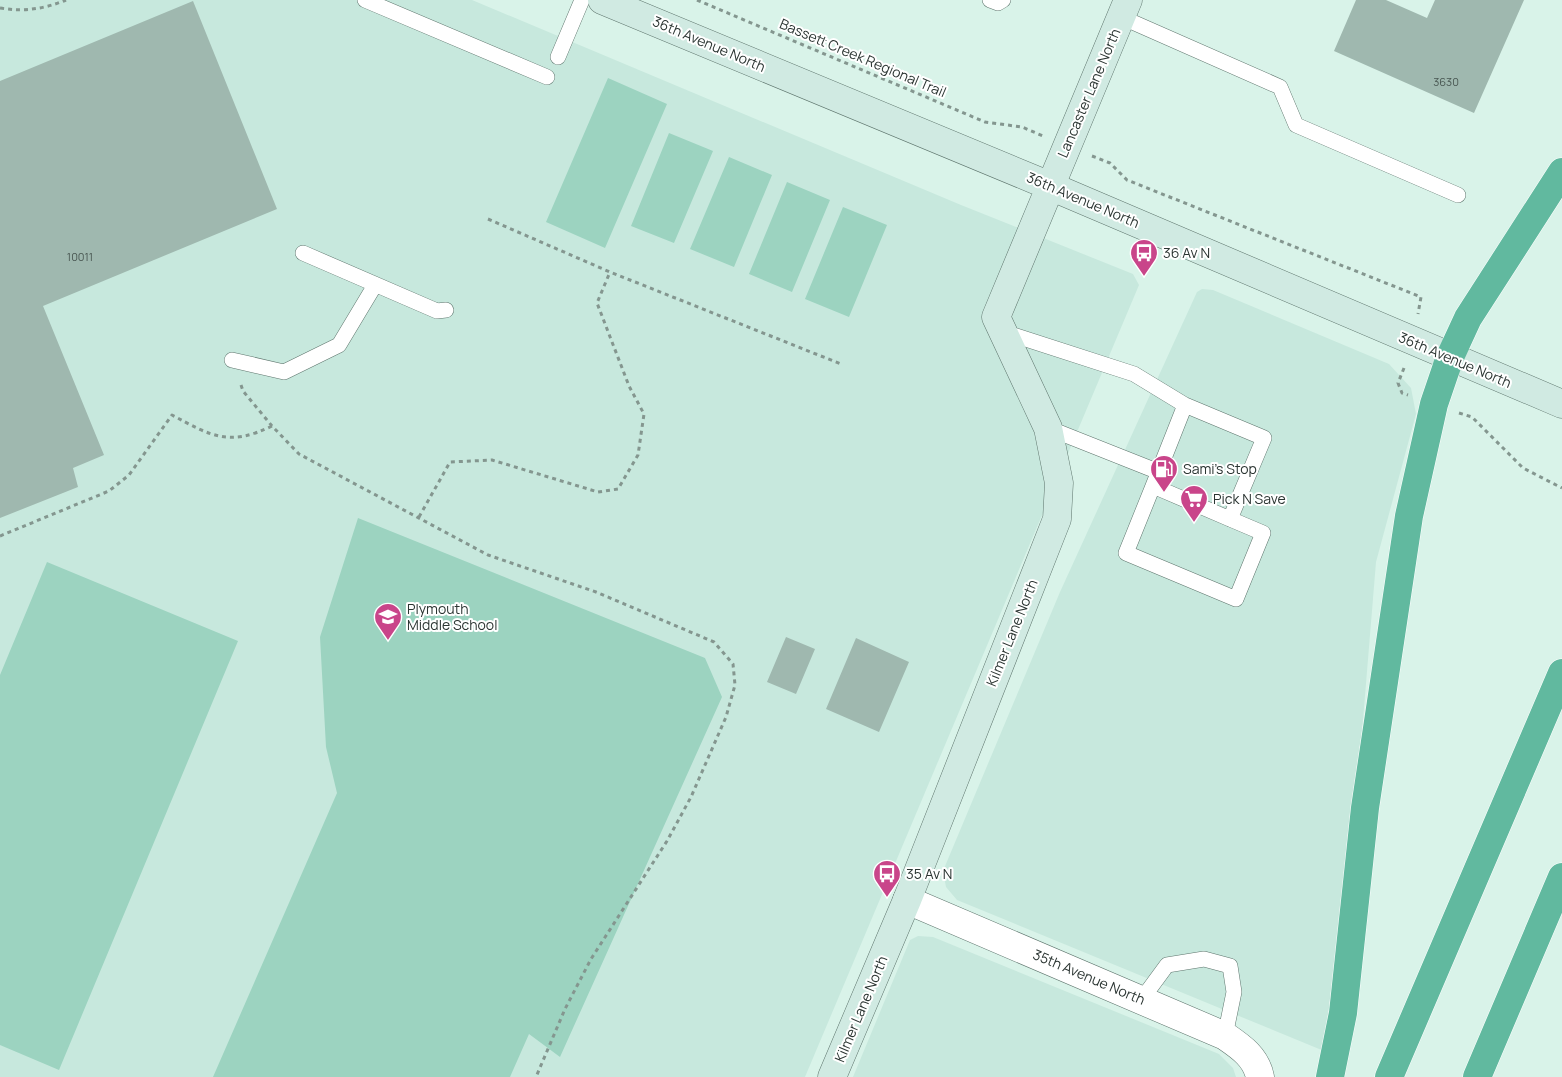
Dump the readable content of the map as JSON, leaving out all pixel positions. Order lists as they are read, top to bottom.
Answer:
{
  "streets": {
    "street": [
      "36th Avenue North",
      "Lancaster Lane North",
      "Kilmer Lane North",
      "35th Avenue North"
    ],
    "path": ["Bassett Creek Regional Trail"]
  },
  "crossings": [
    ["36th Avenue North", "Lancaster Lane North"],
    ["36th Avenue North", "Kilmer Lane North"],
    ["Lancaster Lane North", "Kilmer Lane North"],
    ["Kilmer Lane North", "35th Avenue North"]
  ],
  "places": {
    "bus stop": ["36 Av N", "35 Av N"],
    "fuel station": ["Sami's Stop"],
    "supermarket": ["Pick N Save"],
    "school or university": ["Plymouth Middle School"]
  },
  "house_numbers": ["3630", "10011"]
}
